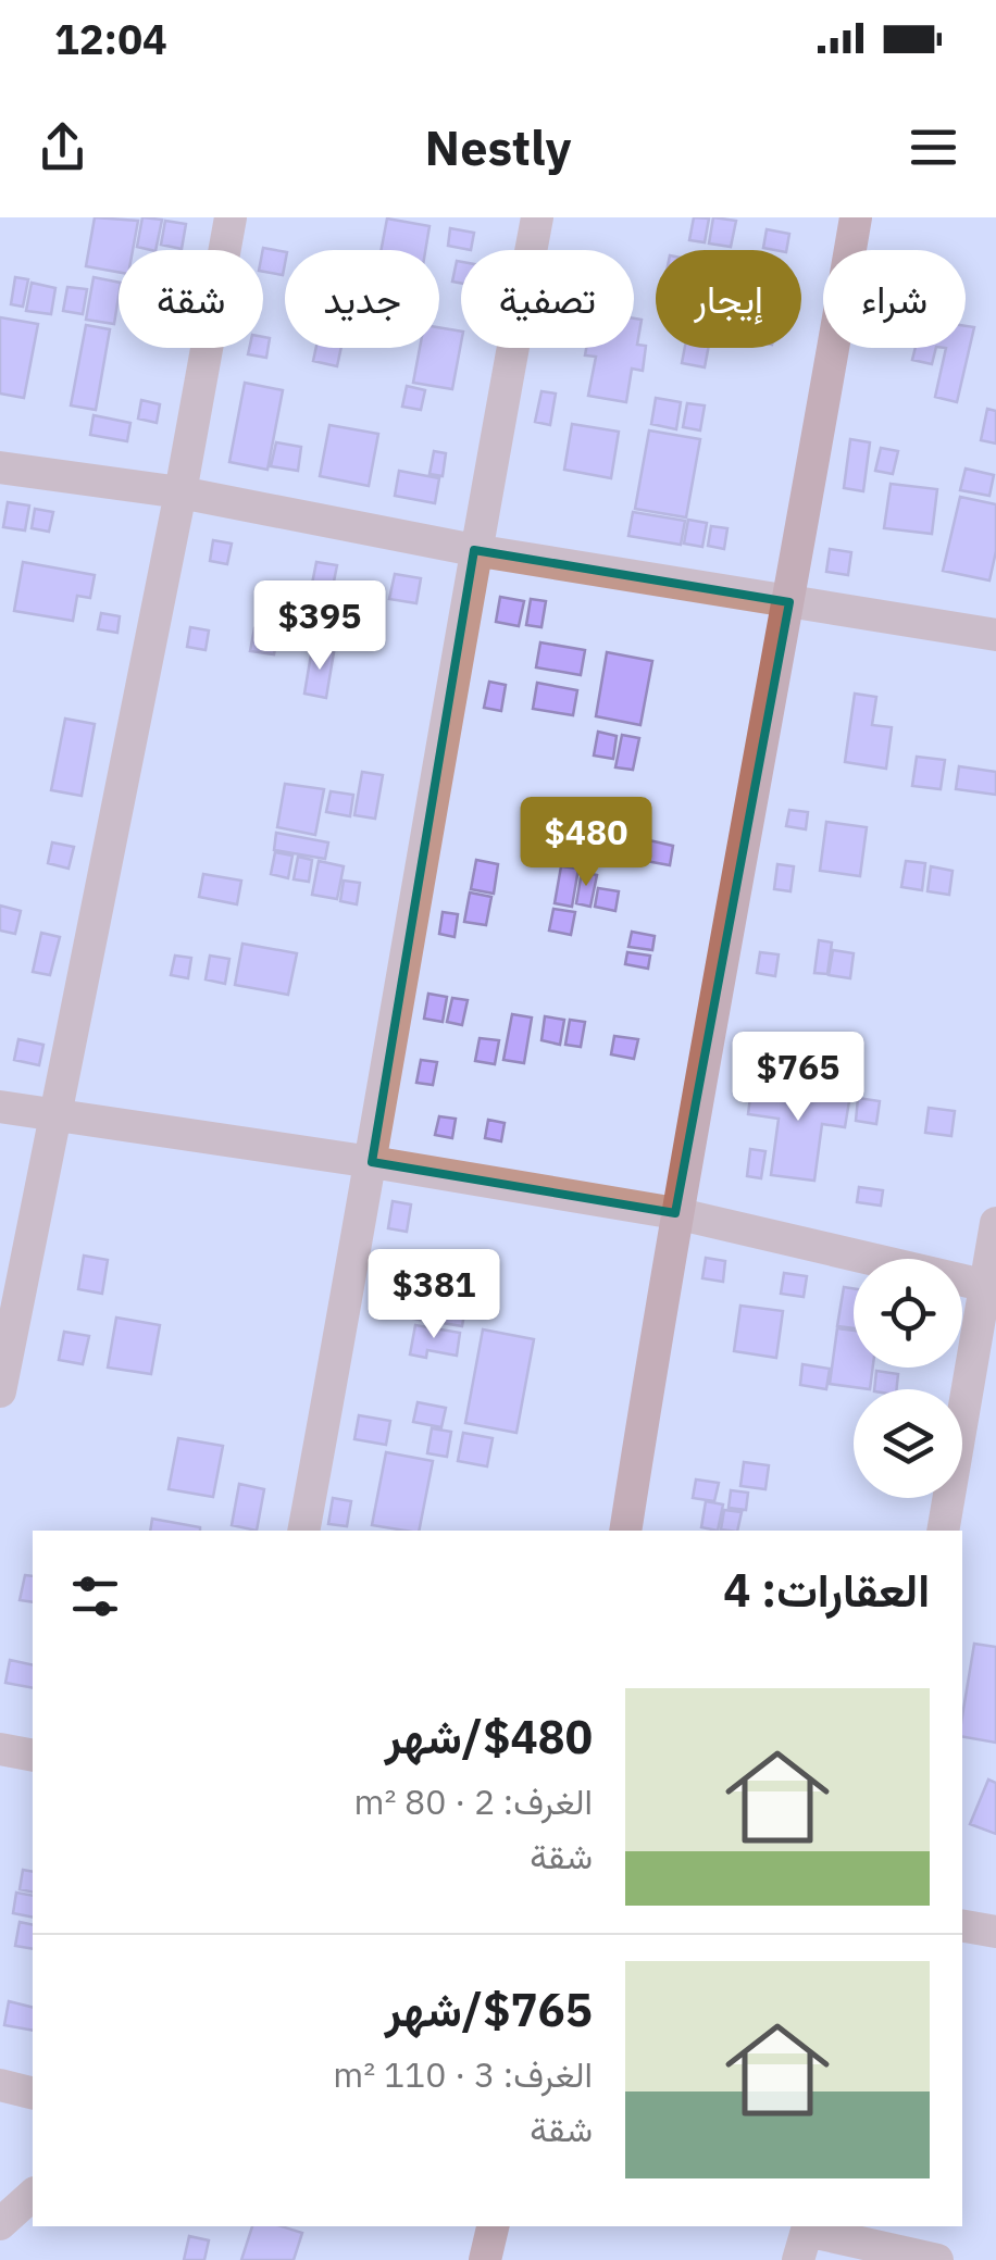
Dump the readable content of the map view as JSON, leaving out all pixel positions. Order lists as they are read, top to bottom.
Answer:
{
  "page": {
    "status": "12:04",
    "header": "Nestly",
    "chip": [
      "شراء",
      "إيجار",
      "تصفية",
      "جديد",
      "شقة"
    ],
    "price": [
      "$395",
      "$480",
      "$765",
      "$381"
    ],
    "heading": "العقارات: 4",
    "list": [
      {
        "name": "$480/شهر",
        "note": "الغرف: 2 · 80 m² · شقة"
      },
      {
        "name": "$765/شهر",
        "note": "الغرف: 3 · 110 m² · شقة"
      }
    ]
  }
}
